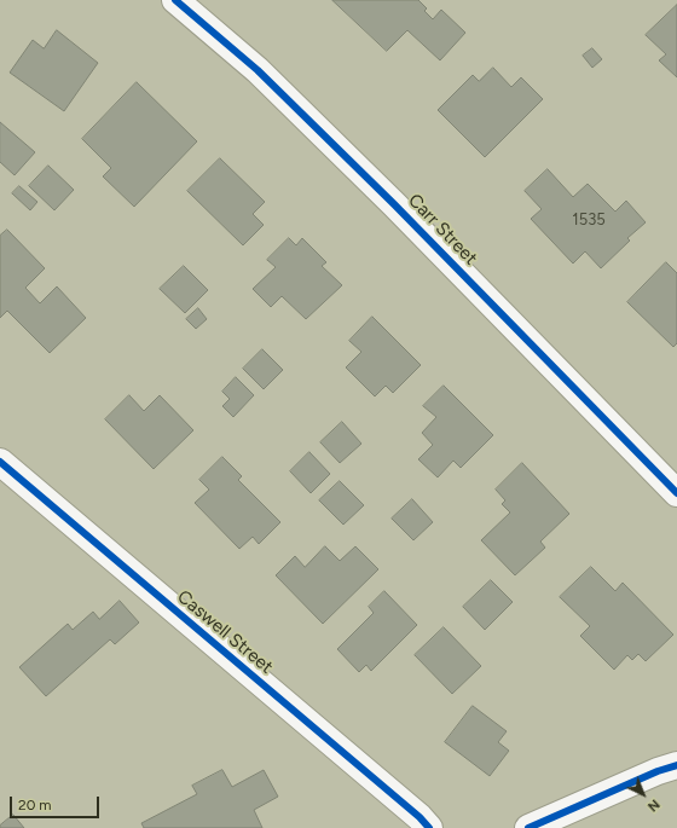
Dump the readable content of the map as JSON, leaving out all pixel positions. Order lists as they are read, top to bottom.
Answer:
{
  "streets": {
    "street": ["Carr Street", "Caswell Street"]
  },
  "house_numbers": ["1535"],
  "scale_bar": "20 m",
  "north": "bottom right"
}
